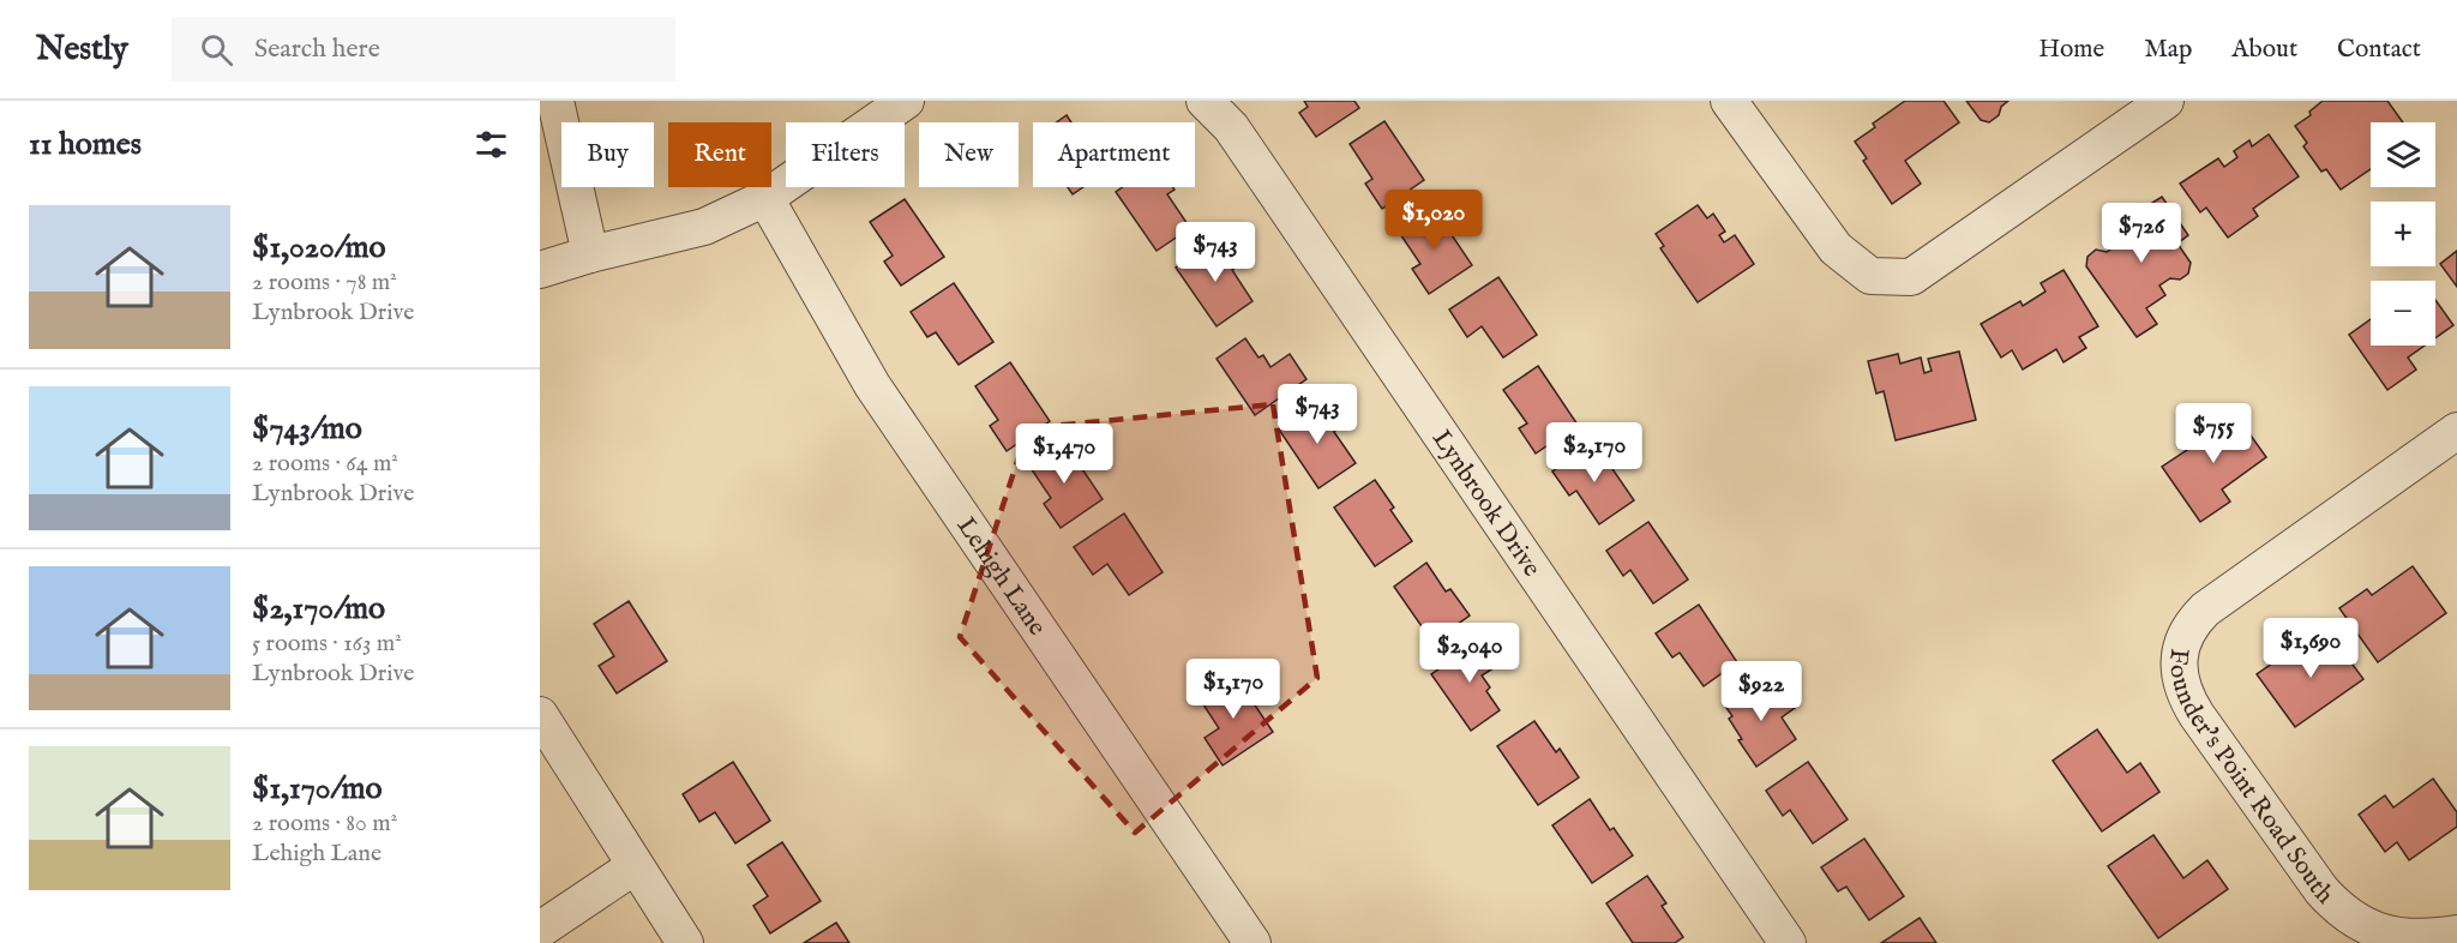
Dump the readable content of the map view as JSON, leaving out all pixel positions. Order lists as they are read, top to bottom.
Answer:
{
  "streets": {
    "street": ["Lynbrook Drive", "Lehigh Lane", "Founder's Point Road South"]
  },
  "page": {
    "header": "Nestly",
    "search": "Search here",
    "nav": [
      "Home",
      "Map",
      "About",
      "Contact"
    ],
    "heading": "11 homes",
    "map_buttons": ["+", "−"],
    "chip": [
      "Buy",
      "Rent",
      "Filters",
      "New",
      "Apartment"
    ],
    "list": [
      {
        "name": "$1,020/mo",
        "note": "2 rooms · 78 m² · Lynbrook Drive"
      },
      {
        "name": "$743/mo",
        "note": "2 rooms · 64 m² · Lynbrook Drive"
      },
      {
        "name": "$2,170/mo",
        "note": "5 rooms · 163 m² · Lynbrook Drive"
      },
      {
        "name": "$1,170/mo",
        "note": "2 rooms · 80 m² · Lehigh Lane"
      }
    ],
    "price": [
      "$1,020",
      "$726",
      "$743",
      "$743",
      "$755",
      "$2,170",
      "$1,470",
      "$1,690",
      "$2,040",
      "$1,170",
      "$922"
    ]
  }
}
